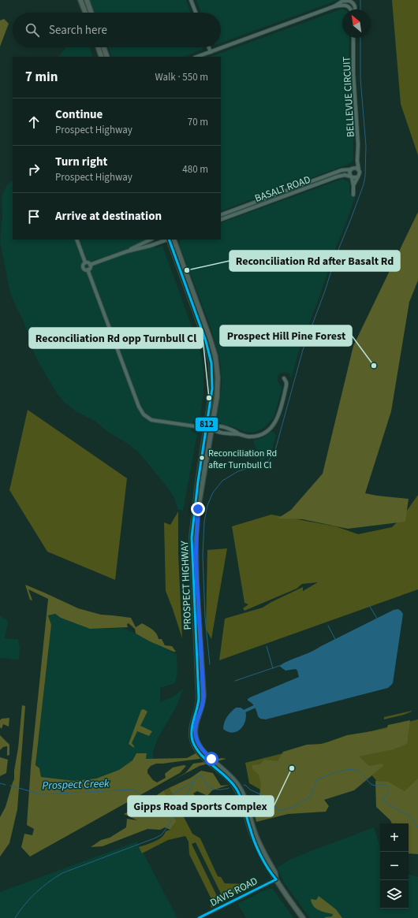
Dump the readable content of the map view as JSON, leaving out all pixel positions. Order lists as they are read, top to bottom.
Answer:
{
  "streets": {
    "main road": ["PROSPECT HIGHWAY"],
    "street": ["BELLEVUE CIRCUIT", "BASALT ROAD", "DAVIS ROAD"]
  },
  "crossings": [
    ["BELLEVUE CIRCUIT", "BASALT ROAD"],
    ["PROSPECT HIGHWAY", "DAVIS ROAD"]
  ],
  "water": ["Prospect Creek"],
  "places": [
    "Reconciliation Rd after Basalt Rd",
    "Prospect Hill Pine Forest",
    "Reconciliation Rd opp Turnbull Cl",
    "Reconciliation Rd after Turnbull Cl",
    "Gipps Road Sports Complex"
  ],
  "lines": ["transit line 812"],
  "north": "top left",
  "page": {
    "search": "Search here",
    "heading": ["7 min", "Walk · 550 m"],
    "list": [
      ["Continue", "Prospect Highway", "70 m"],
      ["Turn right", "Prospect Highway", "480 m"],
      "Arrive at destination"
    ],
    "map_buttons": ["+", "−"]
  }
}
